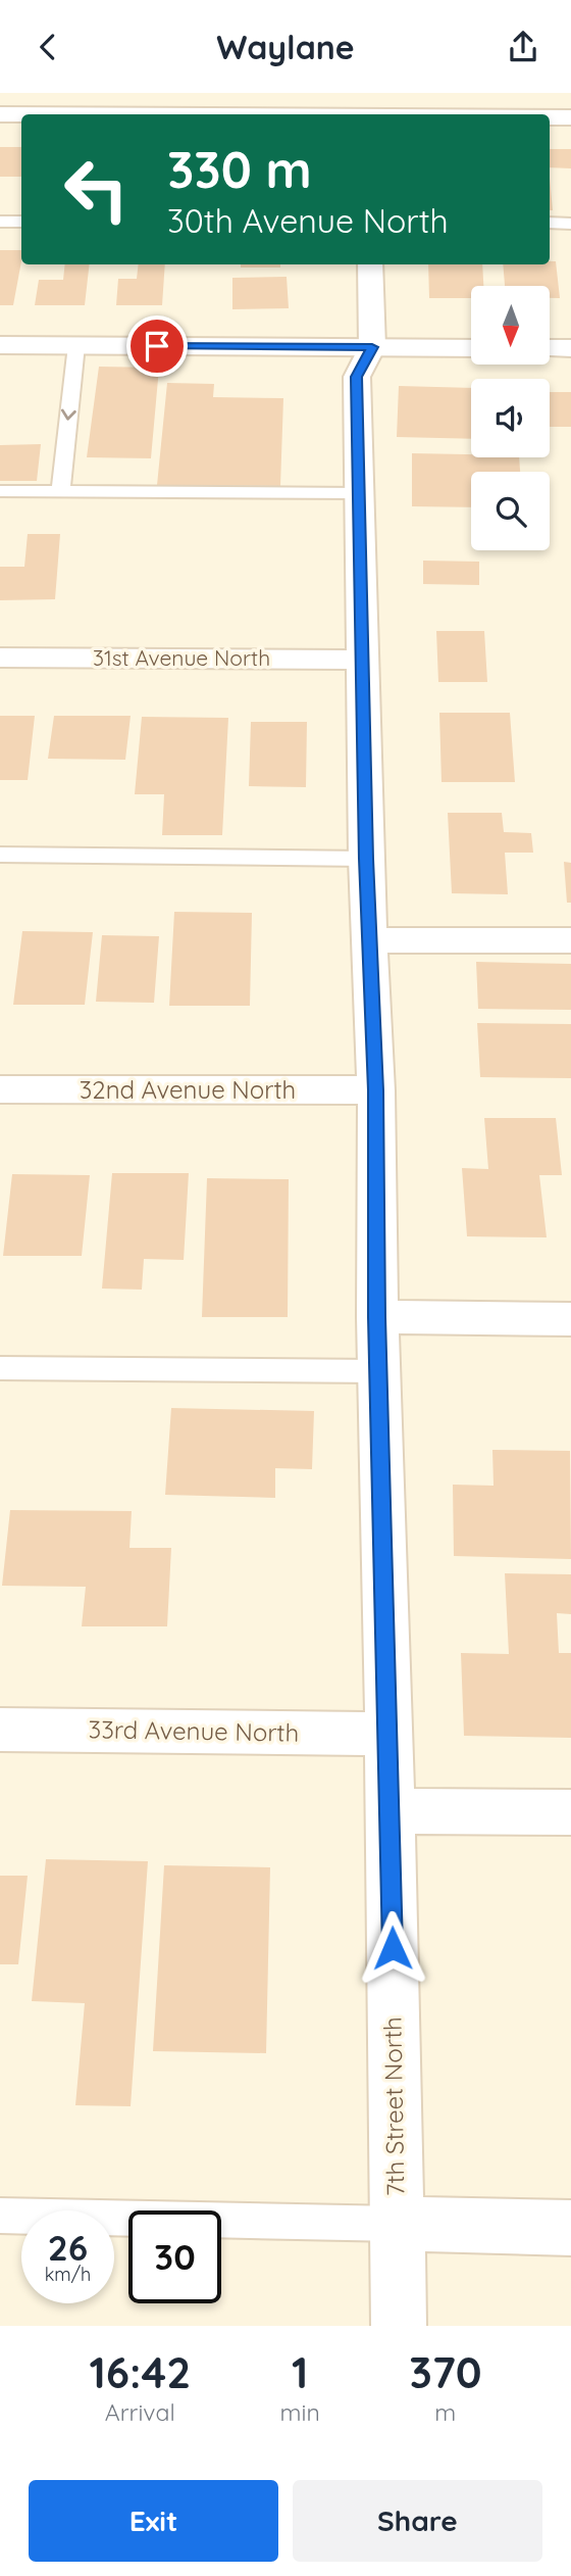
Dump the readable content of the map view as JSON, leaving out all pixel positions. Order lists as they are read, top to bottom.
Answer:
{
  "streets": {
    "street": [
      "31st Avenue North",
      "32nd Avenue North",
      "33rd Avenue North",
      "7th Street North"
    ]
  },
  "crossings": [
    ["31st Avenue North", "7th Street North"],
    ["32nd Avenue North", "7th Street North"],
    ["33rd Avenue North", "7th Street North"]
  ],
  "north": "bottom",
  "page": {
    "header": "Waylane",
    "turn": ["330 m", "30th Avenue North"],
    "speed": "26 km/h",
    "limit": "30",
    "eta": [
      "16:42",
      "Arrival",
      "1",
      "min",
      "370",
      "m"
    ],
    "buttons": ["Exit", "Share"]
  }
}
